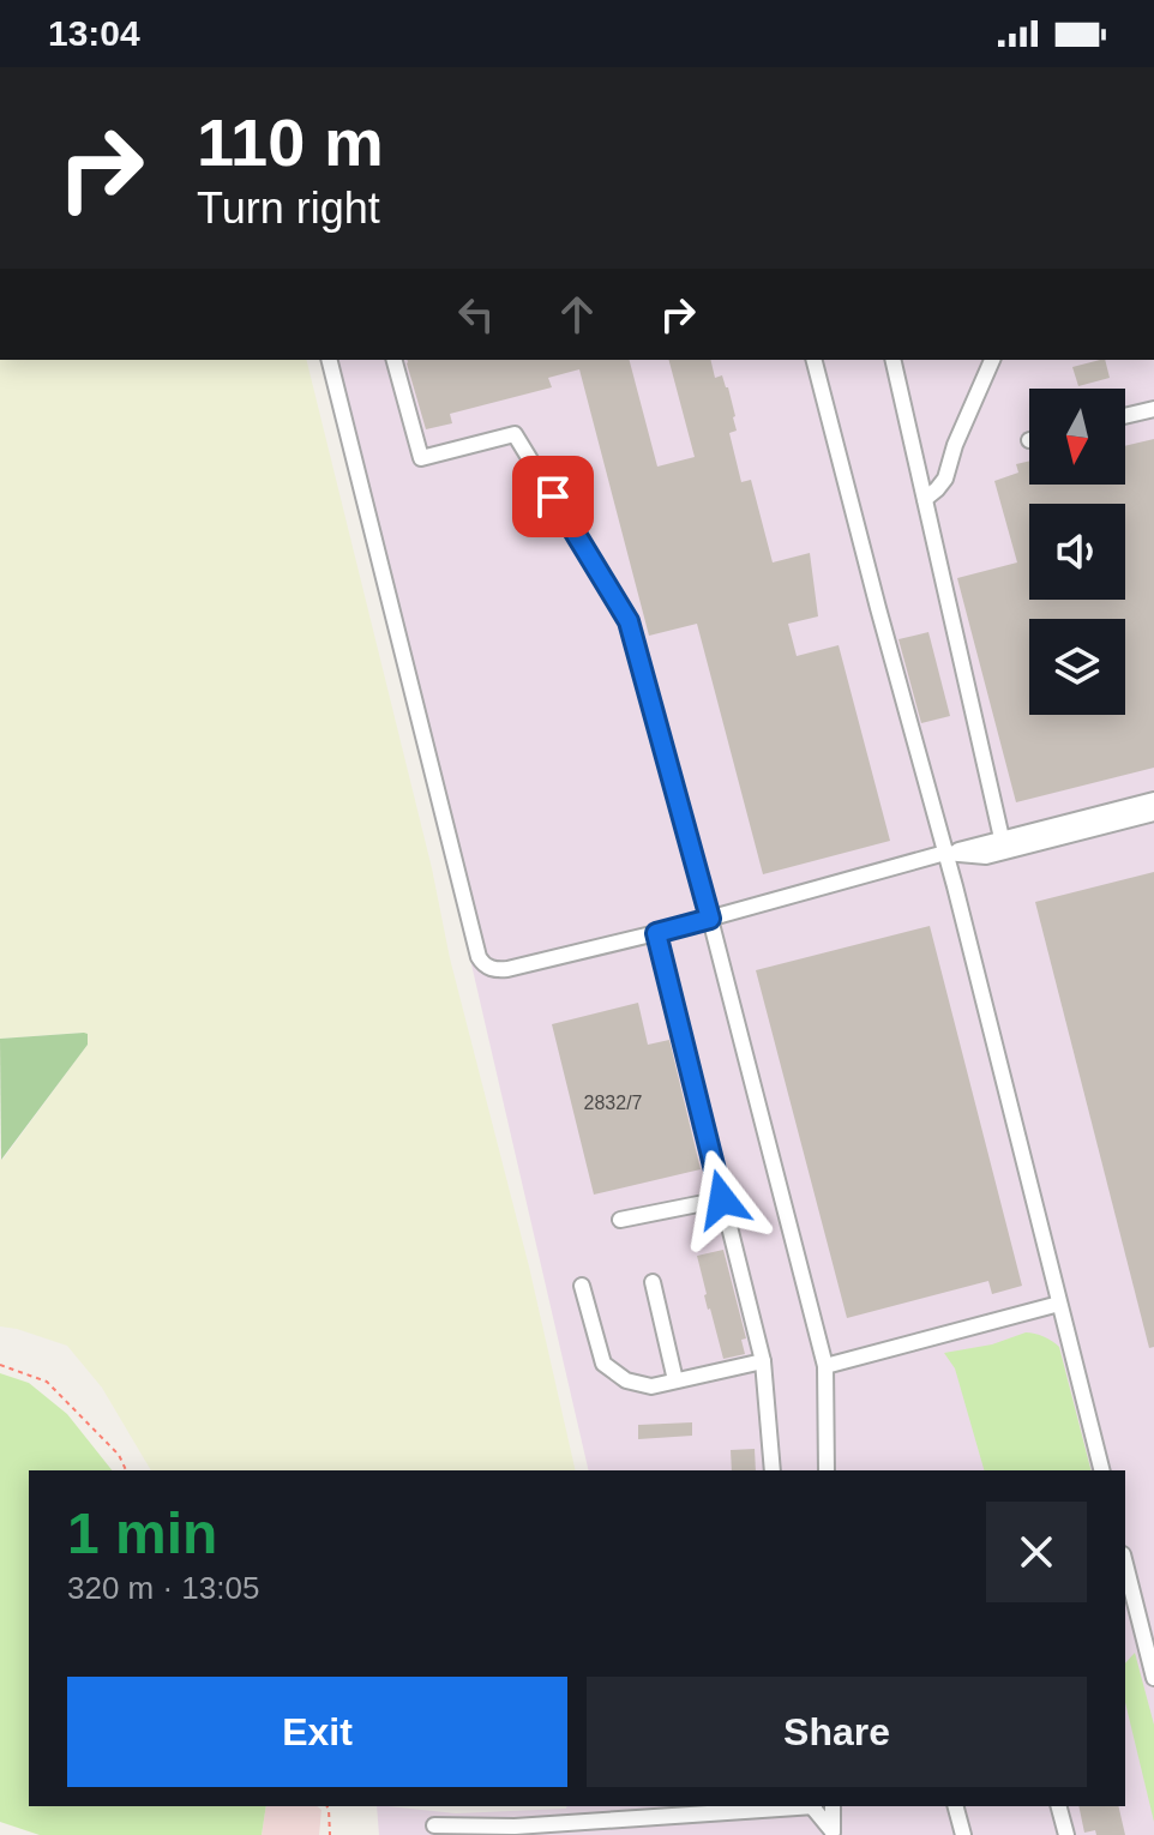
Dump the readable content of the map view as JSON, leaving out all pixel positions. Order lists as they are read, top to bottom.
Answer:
{
  "house_numbers": ["2832/7"],
  "north": "bottom",
  "page": {
    "status": "13:04",
    "turn": ["110 m", "Turn right"],
    "heading": ["1 min", "320 m · 13:05"],
    "buttons": ["Exit", "Share"]
  }
}
